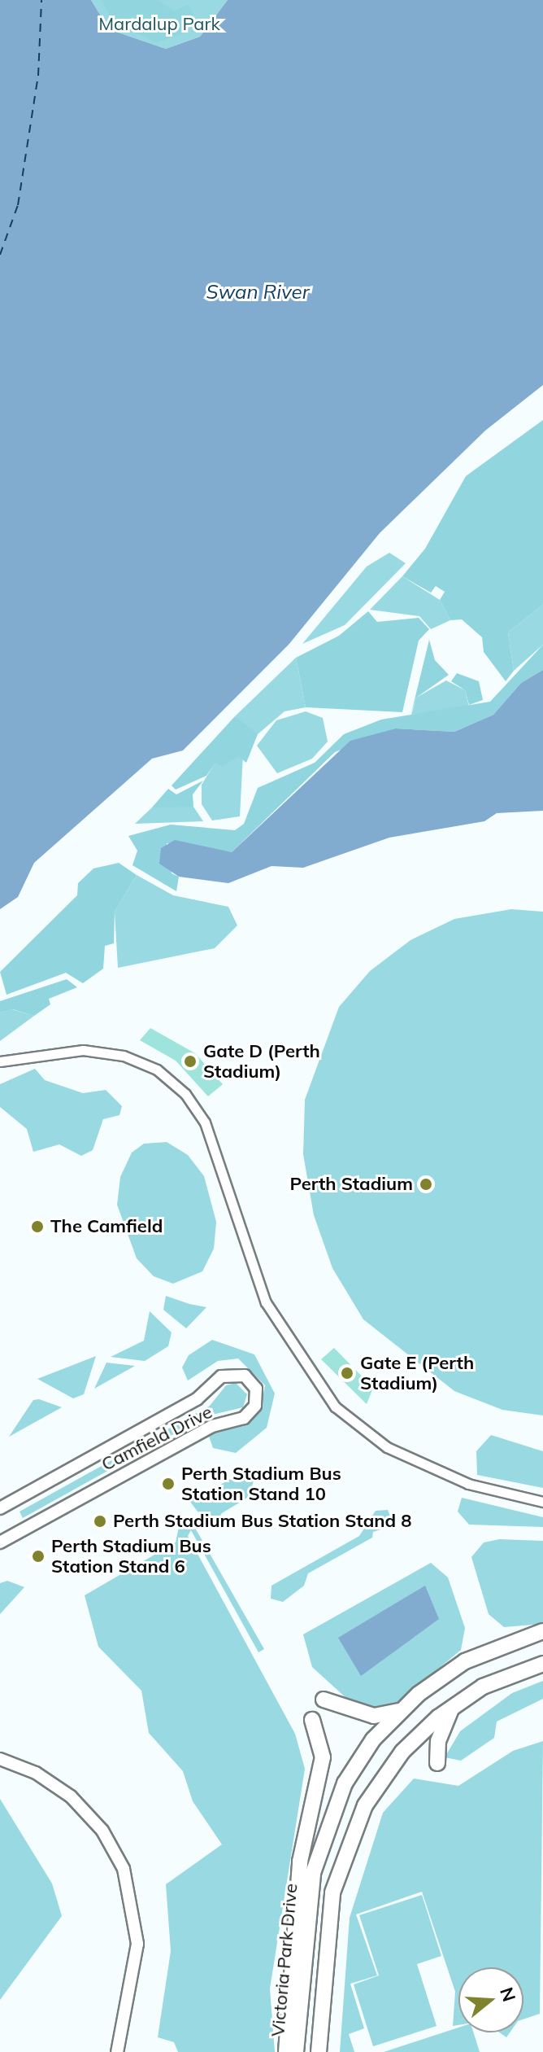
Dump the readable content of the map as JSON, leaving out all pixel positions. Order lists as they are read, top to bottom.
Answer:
{
  "streets": {
    "street": ["Camfield Drive", "Victoria Park Drive"]
  },
  "water": ["Swan River"],
  "parks": ["Mardalup Park"],
  "places": [
    "Gate D (Perth Stadium)",
    "Perth Stadium",
    "The Camfield",
    "Gate E (Perth Stadium)",
    "Perth Stadium Bus Station Stand 10",
    "Perth Stadium Bus Station Stand 8",
    "Perth Stadium Bus Station Stand 6"
  ],
  "north": "right"
}
